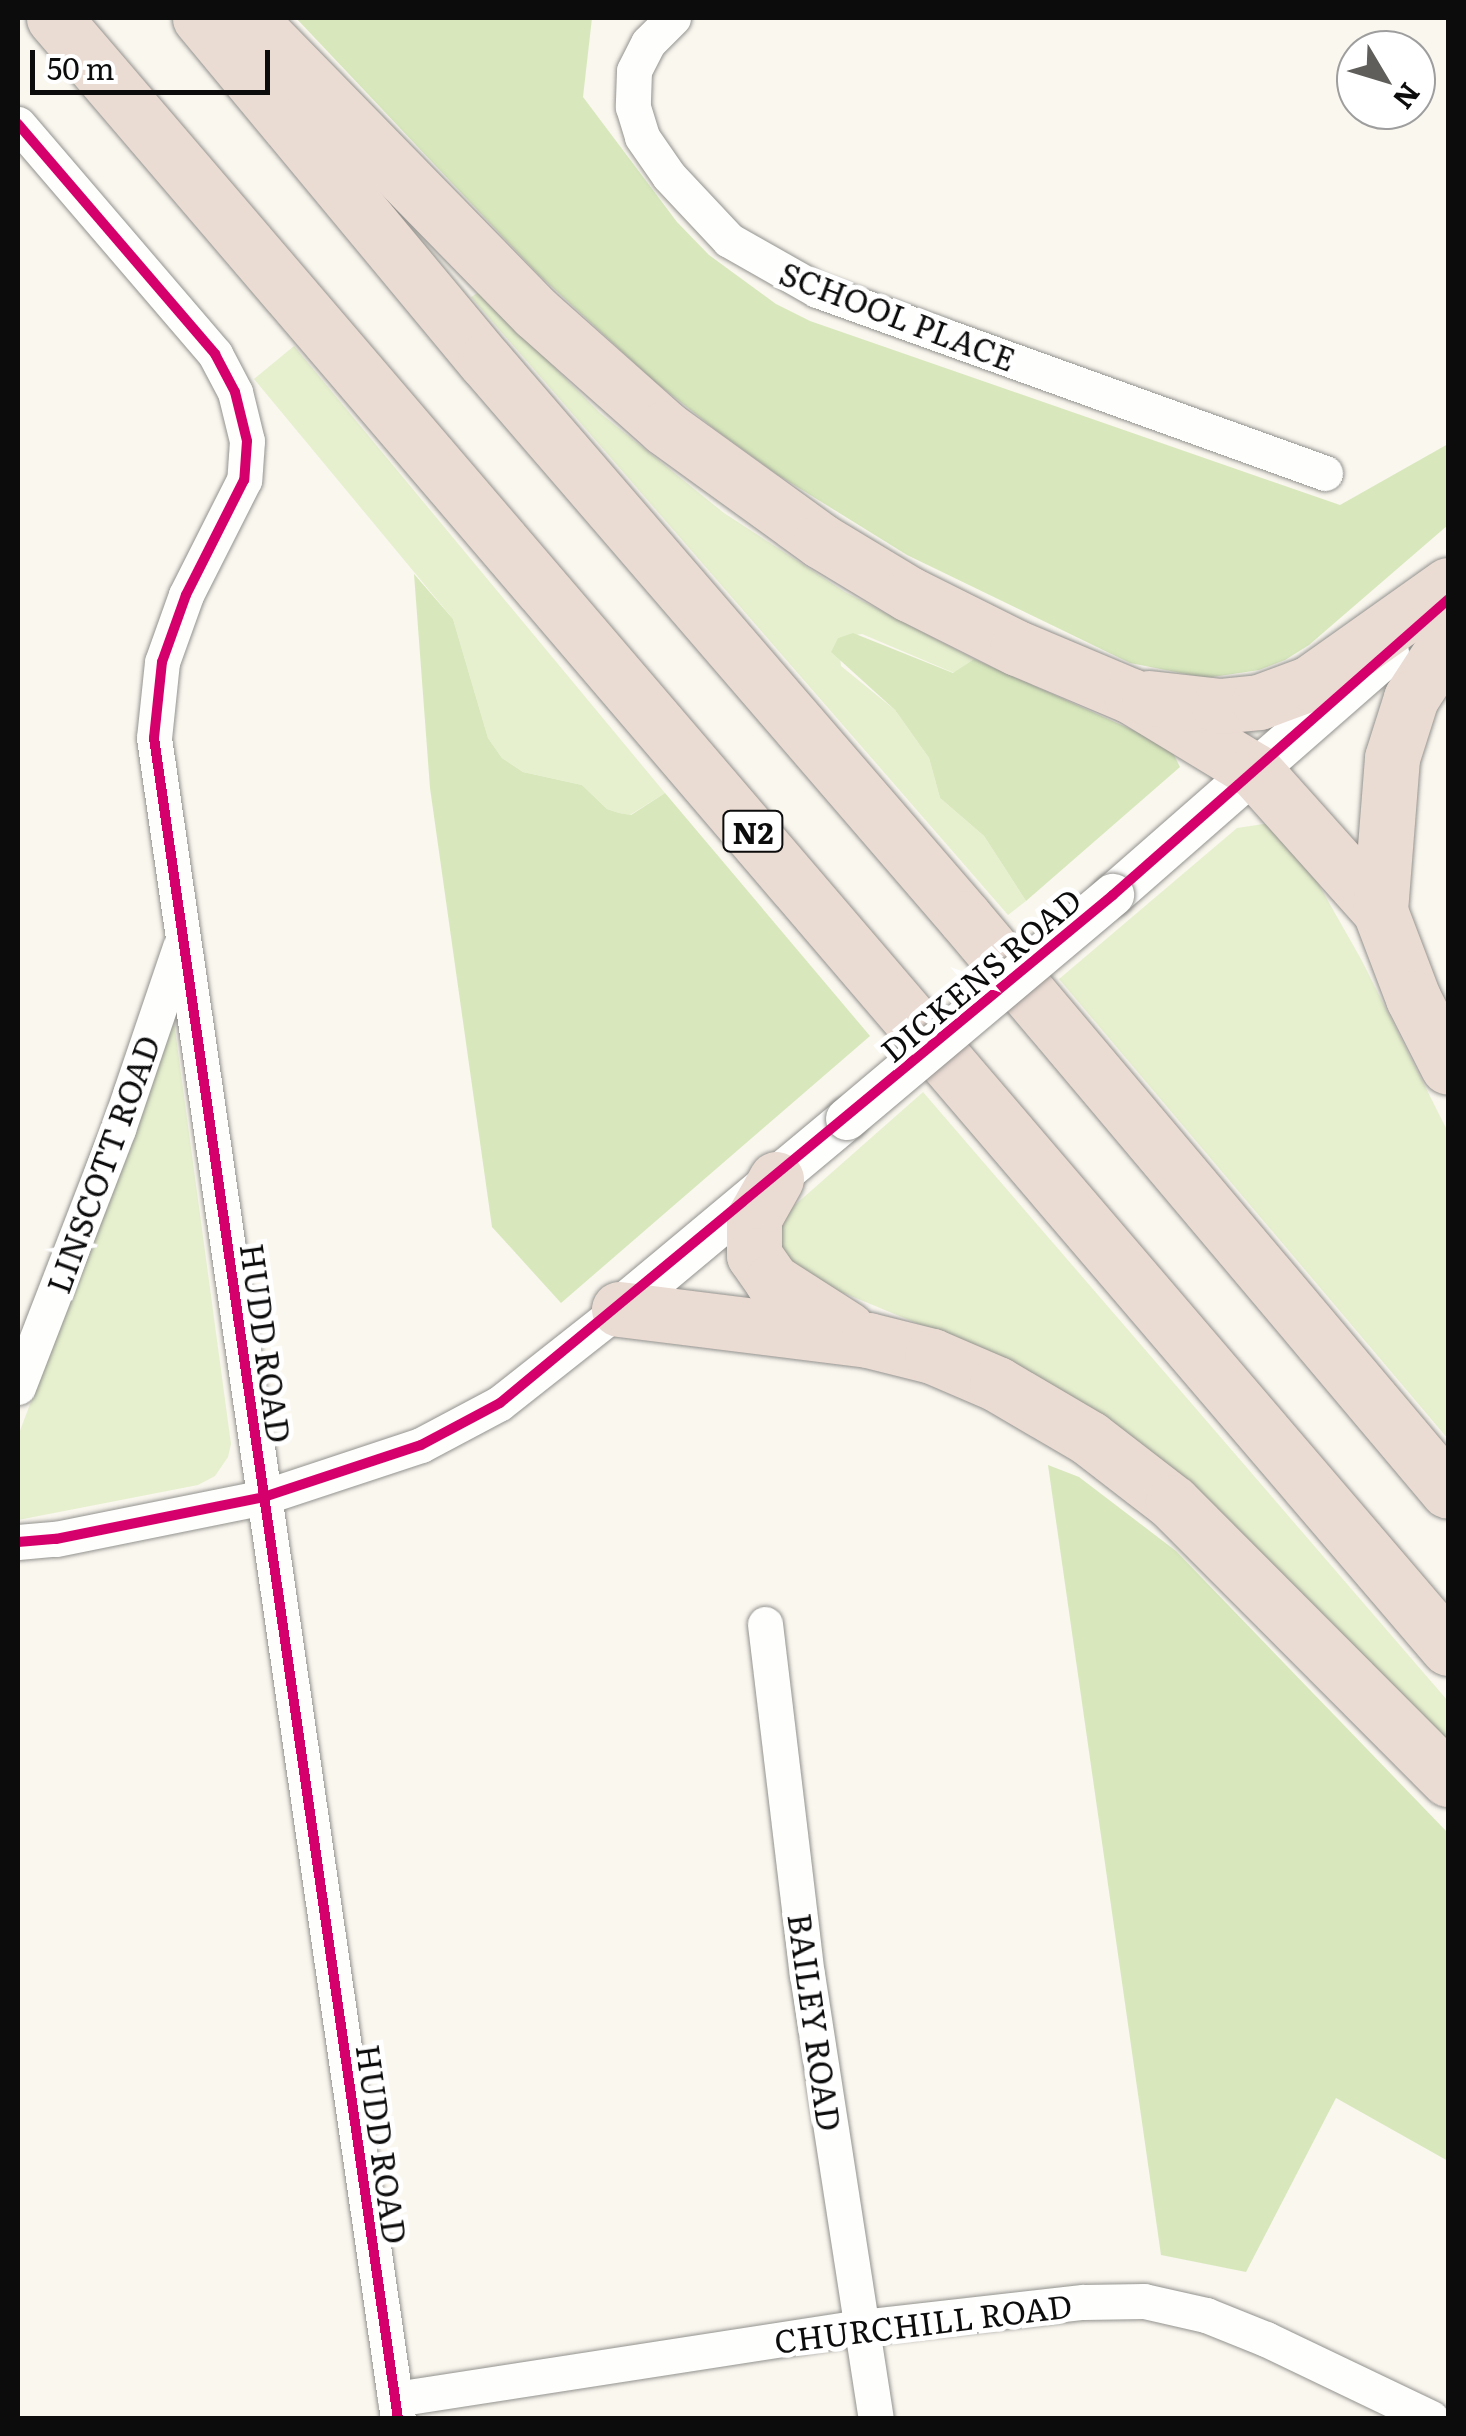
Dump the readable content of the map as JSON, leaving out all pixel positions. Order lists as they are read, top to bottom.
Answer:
{
  "streets": {
    "highway": ["N2"],
    "street": [
      "SCHOOL PLACE",
      "DICKENS ROAD",
      "LINSCOTT ROAD",
      "HUDD ROAD",
      "BAILEY ROAD",
      "CHURCHILL ROAD"
    ]
  },
  "crossings": [
    ["DICKENS ROAD", "HUDD ROAD"],
    ["LINSCOTT ROAD", "HUDD ROAD"],
    ["HUDD ROAD", "CHURCHILL ROAD"],
    ["BAILEY ROAD", "CHURCHILL ROAD"]
  ],
  "scale_bar": "50 m",
  "north": "bottom right"
}
